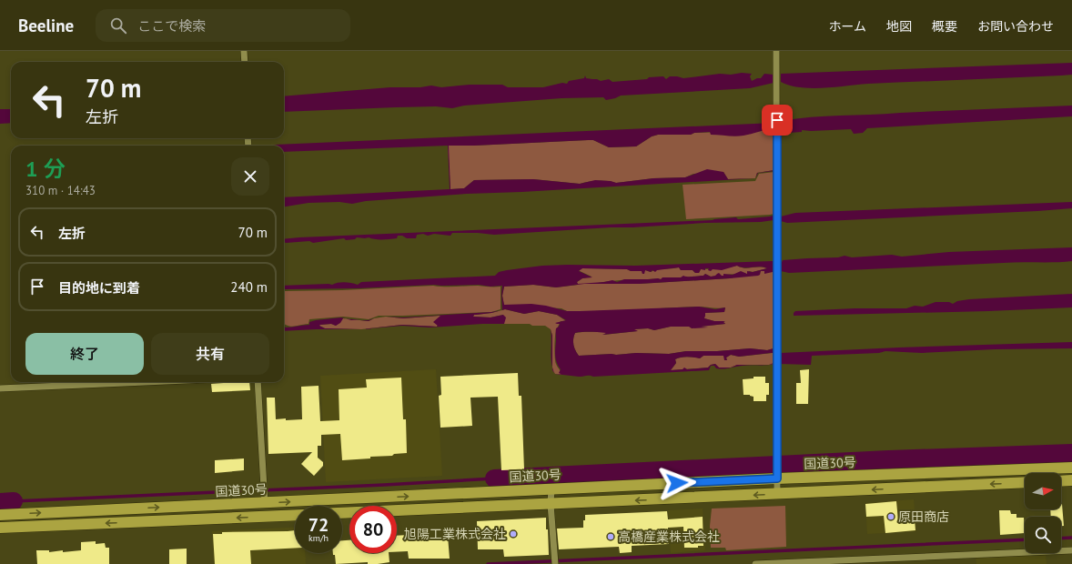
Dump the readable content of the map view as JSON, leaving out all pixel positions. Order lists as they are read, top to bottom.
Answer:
{
  "streets": {
    "highway": ["国道30号"]
  },
  "places": ["原田商店", "旭陽工業株式会社", "高橋産業株式会社"],
  "north": "right",
  "page": {
    "header": "Beeline",
    "search": "ここで検索",
    "nav": [
      "ホーム",
      "地図",
      "概要",
      "お問い合わせ"
    ],
    "turn": ["70 m", "左折"],
    "heading": ["1 分", "310 m · 14:43"],
    "list": [
      {
        "name": "左折",
        "value": "70 m"
      },
      {
        "name": "目的地に到着",
        "value": "240 m"
      }
    ],
    "buttons": ["終了", "共有"],
    "speed": "72 km/h",
    "limit": "80"
  }
}
